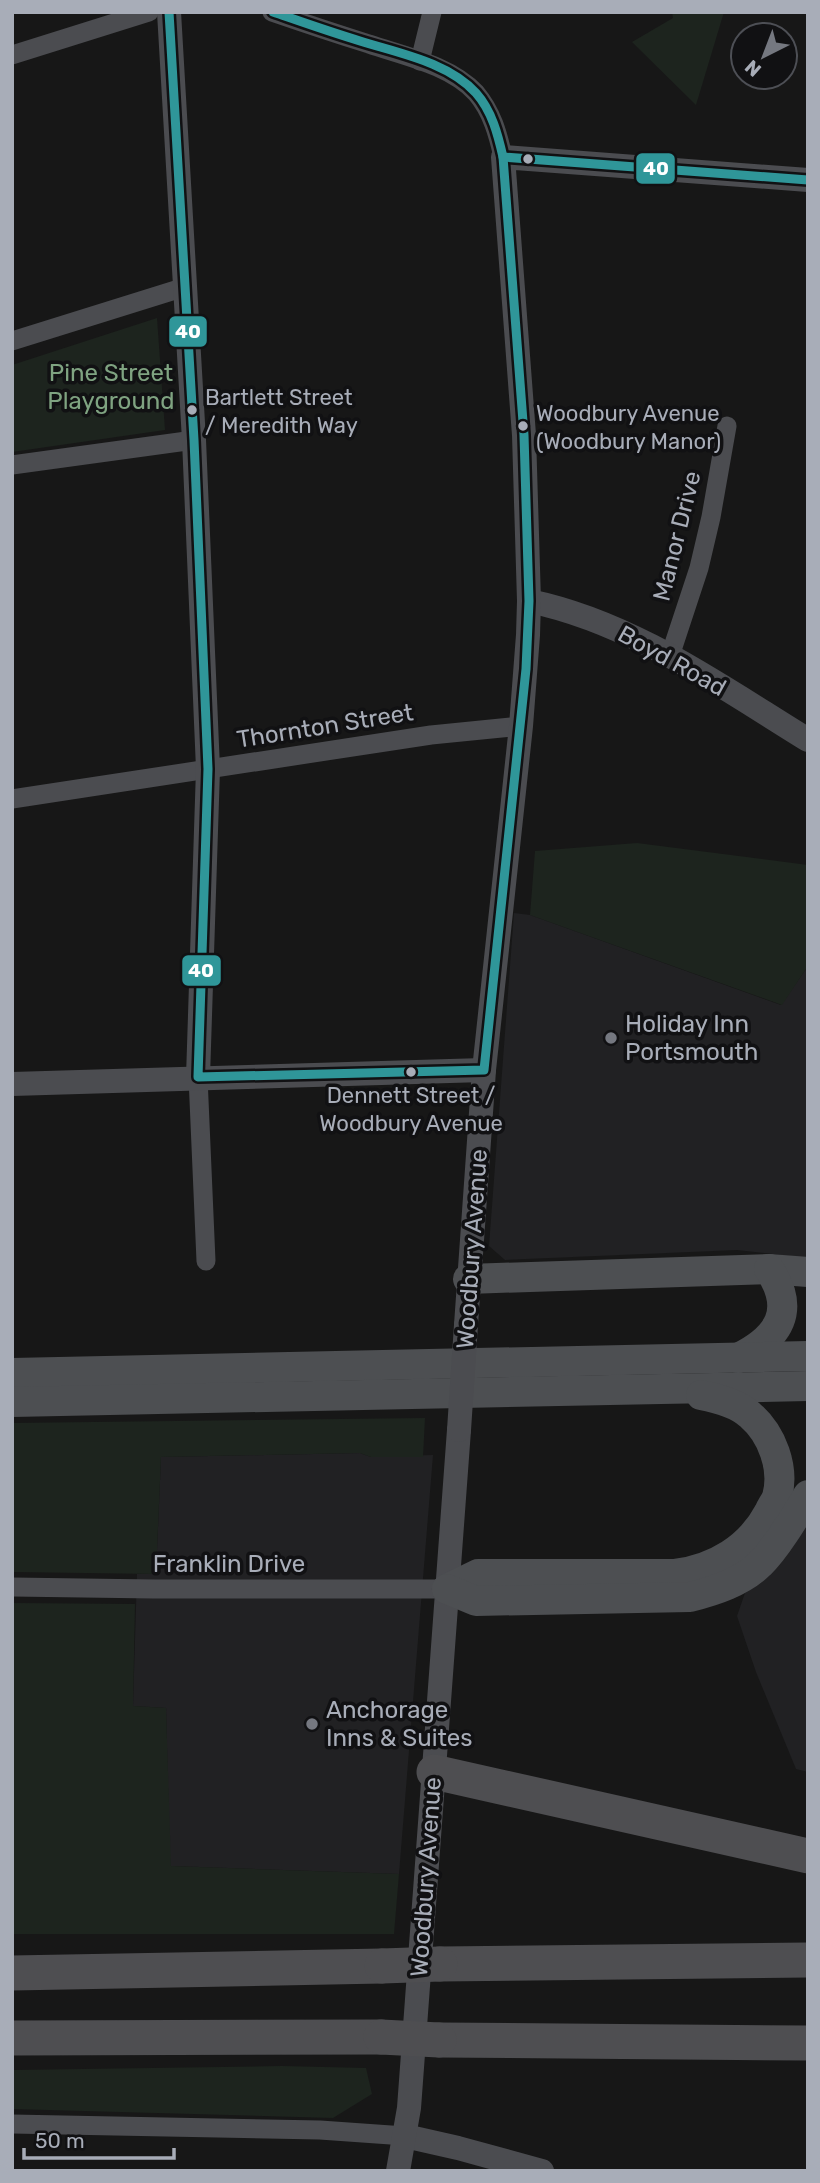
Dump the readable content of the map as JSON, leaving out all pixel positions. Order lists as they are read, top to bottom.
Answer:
{
  "streets": {
    "street": [
      "Manor Drive",
      "Boyd Road",
      "Thornton Street",
      "Woodbury Avenue",
      "Franklin Drive"
    ]
  },
  "crossings": [
    ["Manor Drive", "Boyd Road"],
    ["Boyd Road", "Woodbury Avenue"],
    ["Thornton Street", "Woodbury Avenue"],
    ["Woodbury Avenue", "Franklin Drive"]
  ],
  "parks": ["Pine Street Playground"],
  "places": [
    "Bartlett Street / Meredith Way",
    "Woodbury Avenue (Woodbury Manor)",
    "Holiday Inn Portsmouth",
    "Dennett Street / Woodbury Avenue",
    "Anchorage Inns & Suites"
  ],
  "lines": ["transit line 40"],
  "scale_bar": "50 m",
  "north": "bottom left"
}
